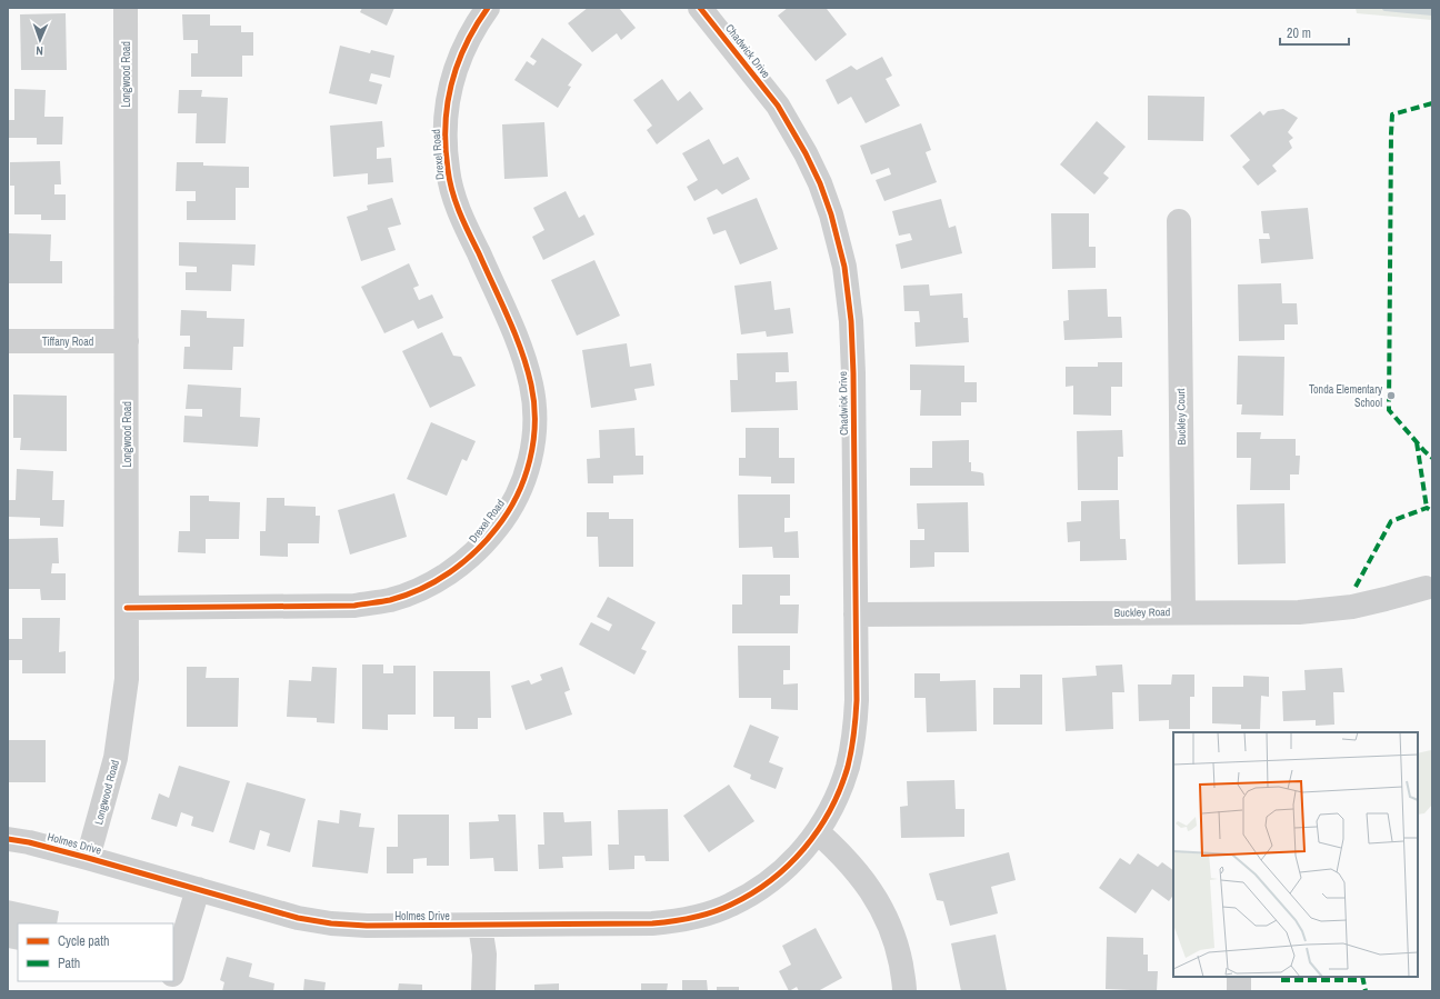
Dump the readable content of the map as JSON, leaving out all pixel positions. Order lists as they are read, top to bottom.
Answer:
{
  "streets": {
    "street": [
      "Chadwick Drive",
      "Longwood Road",
      "Drexel Road",
      "Tiffany Road",
      "Buckley Court",
      "Buckley Road",
      "Holmes Drive"
    ]
  },
  "crossings": [
    ["Chadwick Drive", "Buckley Road"],
    ["Chadwick Drive", "Holmes Drive"],
    ["Longwood Road", "Drexel Road"],
    ["Longwood Road", "Tiffany Road"],
    ["Longwood Road", "Holmes Drive"],
    ["Buckley Court", "Buckley Road"]
  ],
  "places": ["Tonda Elementary School"],
  "legend": ["Cycle path", "Path"],
  "scale_bar": "20 m",
  "north": "bottom"
}
